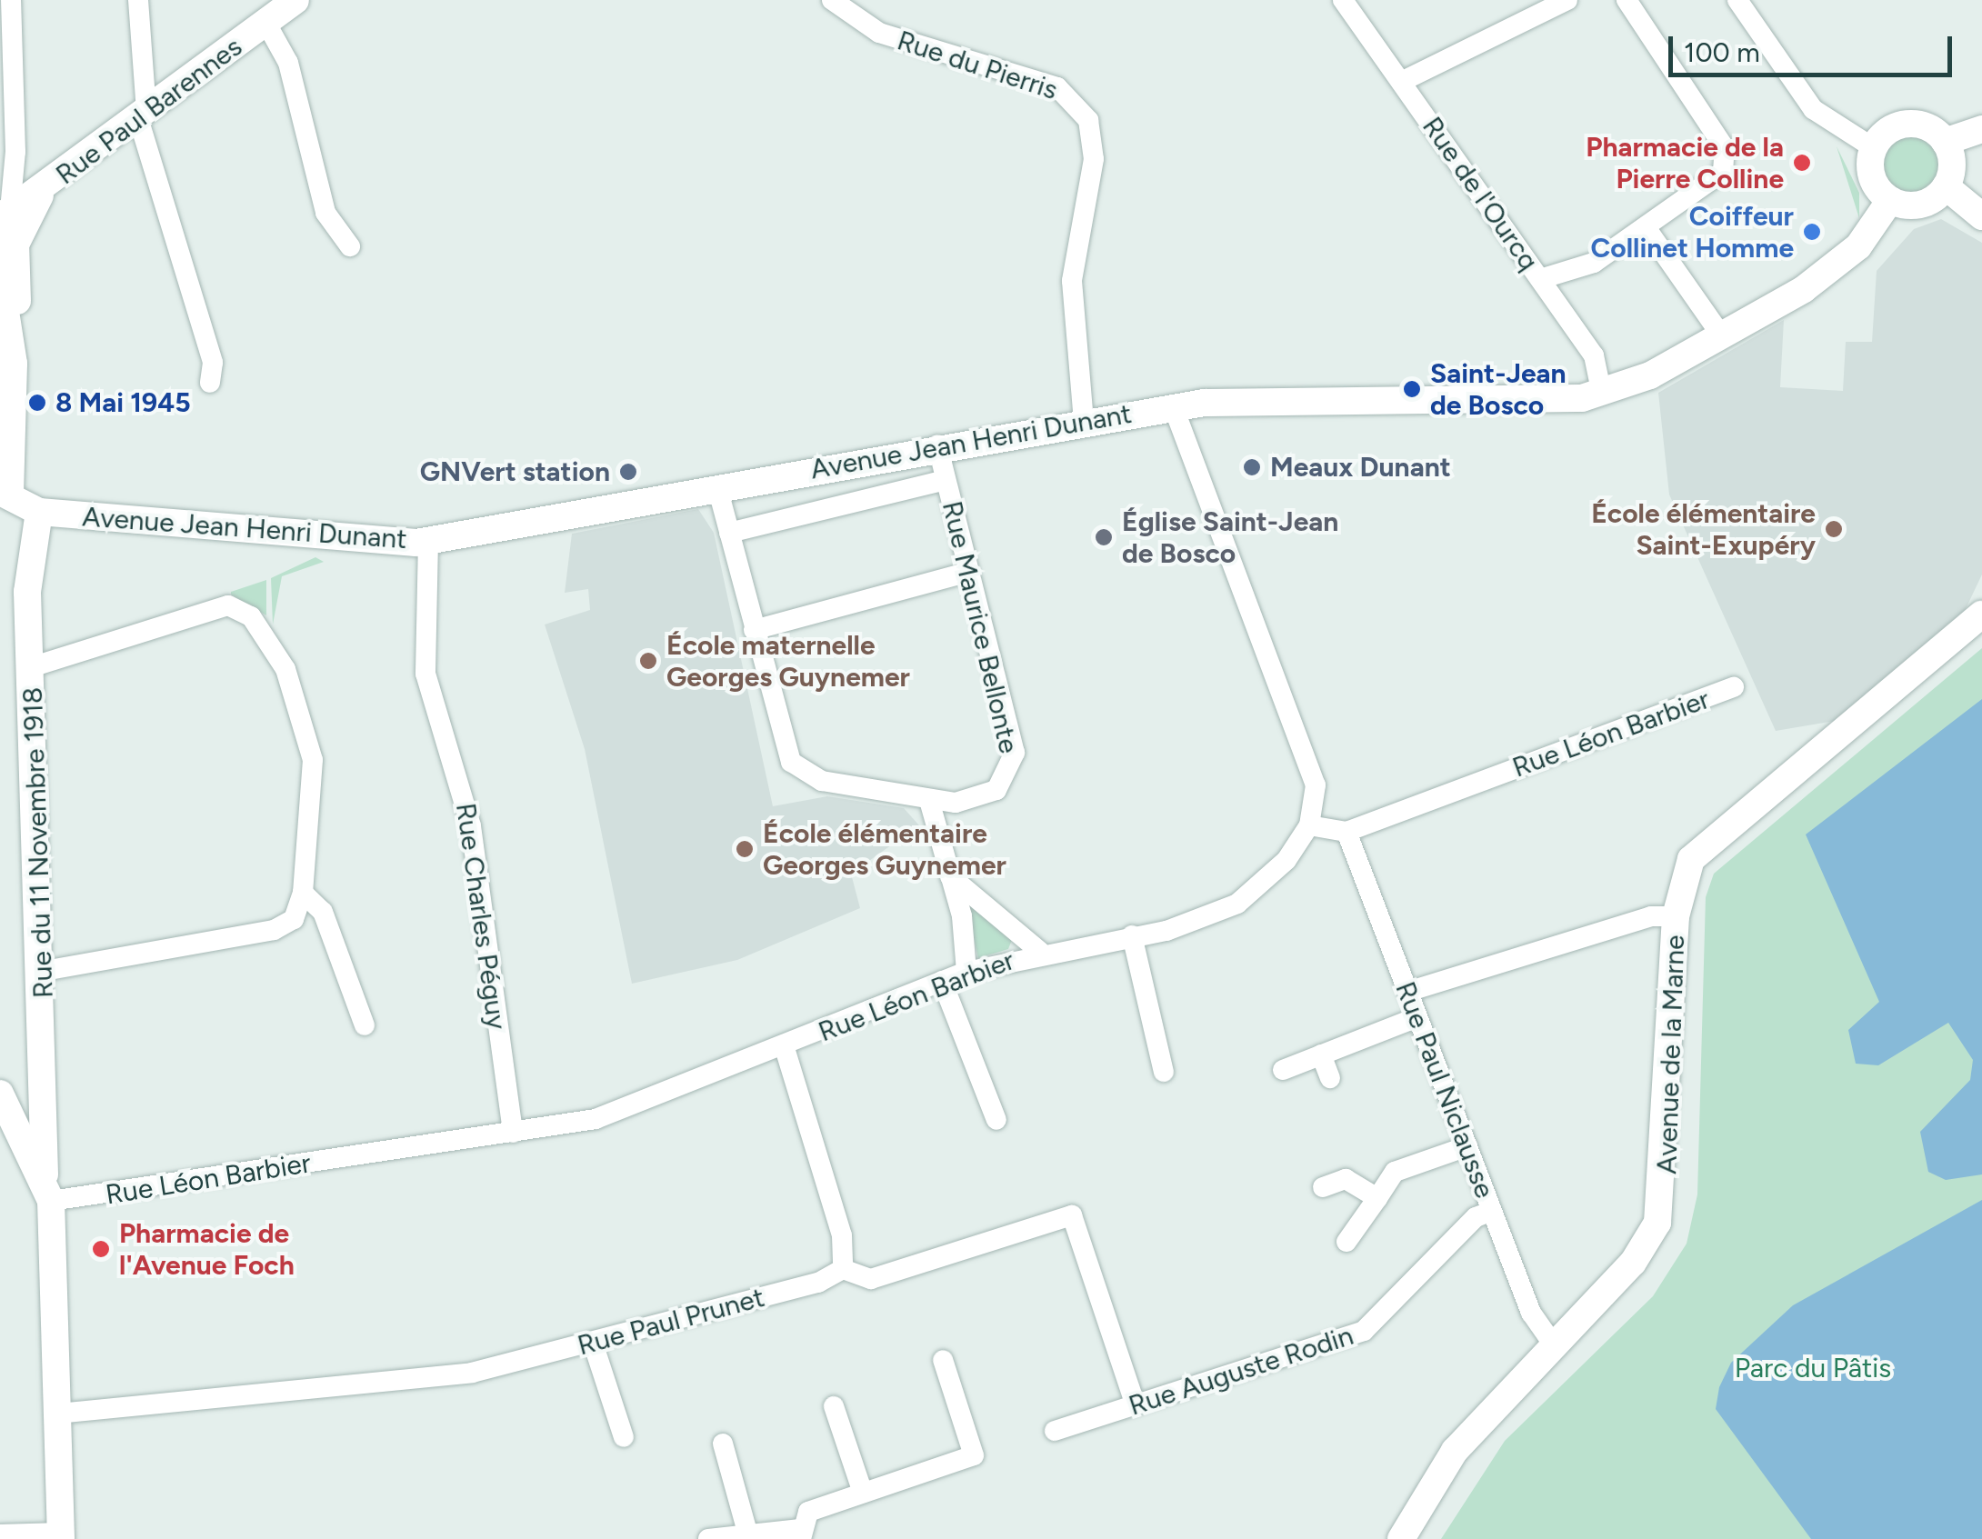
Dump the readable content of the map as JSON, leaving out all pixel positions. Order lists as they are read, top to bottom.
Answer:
{
  "streets": {
    "street": [
      "Rue du Pierris",
      "Rue Paul Barennes",
      "Rue de l'Ourcq",
      "Avenue Jean Henri Dunant",
      "Rue Maurice Bellonte",
      "Rue Léon Barbier",
      "Rue du 11 Novembre 1918",
      "Rue Charles Péguy",
      "Avenue de la Marne",
      "Rue Paul Niclausse",
      "Rue Paul Prunet",
      "Rue Auguste Rodin"
    ]
  },
  "crossings": [
    ["Rue du Pierris", "Avenue Jean Henri Dunant"],
    ["Rue de l'Ourcq", "Avenue Jean Henri Dunant"],
    ["Avenue Jean Henri Dunant", "Rue Maurice Bellonte"],
    ["Avenue Jean Henri Dunant", "Rue du 11 Novembre 1918"],
    ["Avenue Jean Henri Dunant", "Rue Charles Péguy"],
    ["Rue Léon Barbier", "Rue du 11 Novembre 1918"],
    ["Rue Léon Barbier", "Rue Charles Péguy"],
    ["Rue Léon Barbier", "Rue Paul Niclausse"],
    ["Rue du 11 Novembre 1918", "Rue Paul Prunet"],
    ["Avenue de la Marne", "Rue Paul Niclausse"],
    ["Rue Paul Niclausse", "Rue Auguste Rodin"]
  ],
  "parks": ["Parc du Pâtis"],
  "places": [
    "Pharmacie de la Pierre Colline",
    "Coiffeur Collinet Homme",
    "Saint-Jean de Bosco",
    "8 Mai 1945",
    "Meaux Dunant",
    "GNVert station",
    "École élémentaire Saint-Exupéry",
    "Église Saint-Jean de Bosco",
    "École maternelle Georges Guynemer",
    "École élémentaire Georges Guynemer",
    "Pharmacie de l'Avenue Foch"
  ],
  "scale_bar": "100 m"
}
